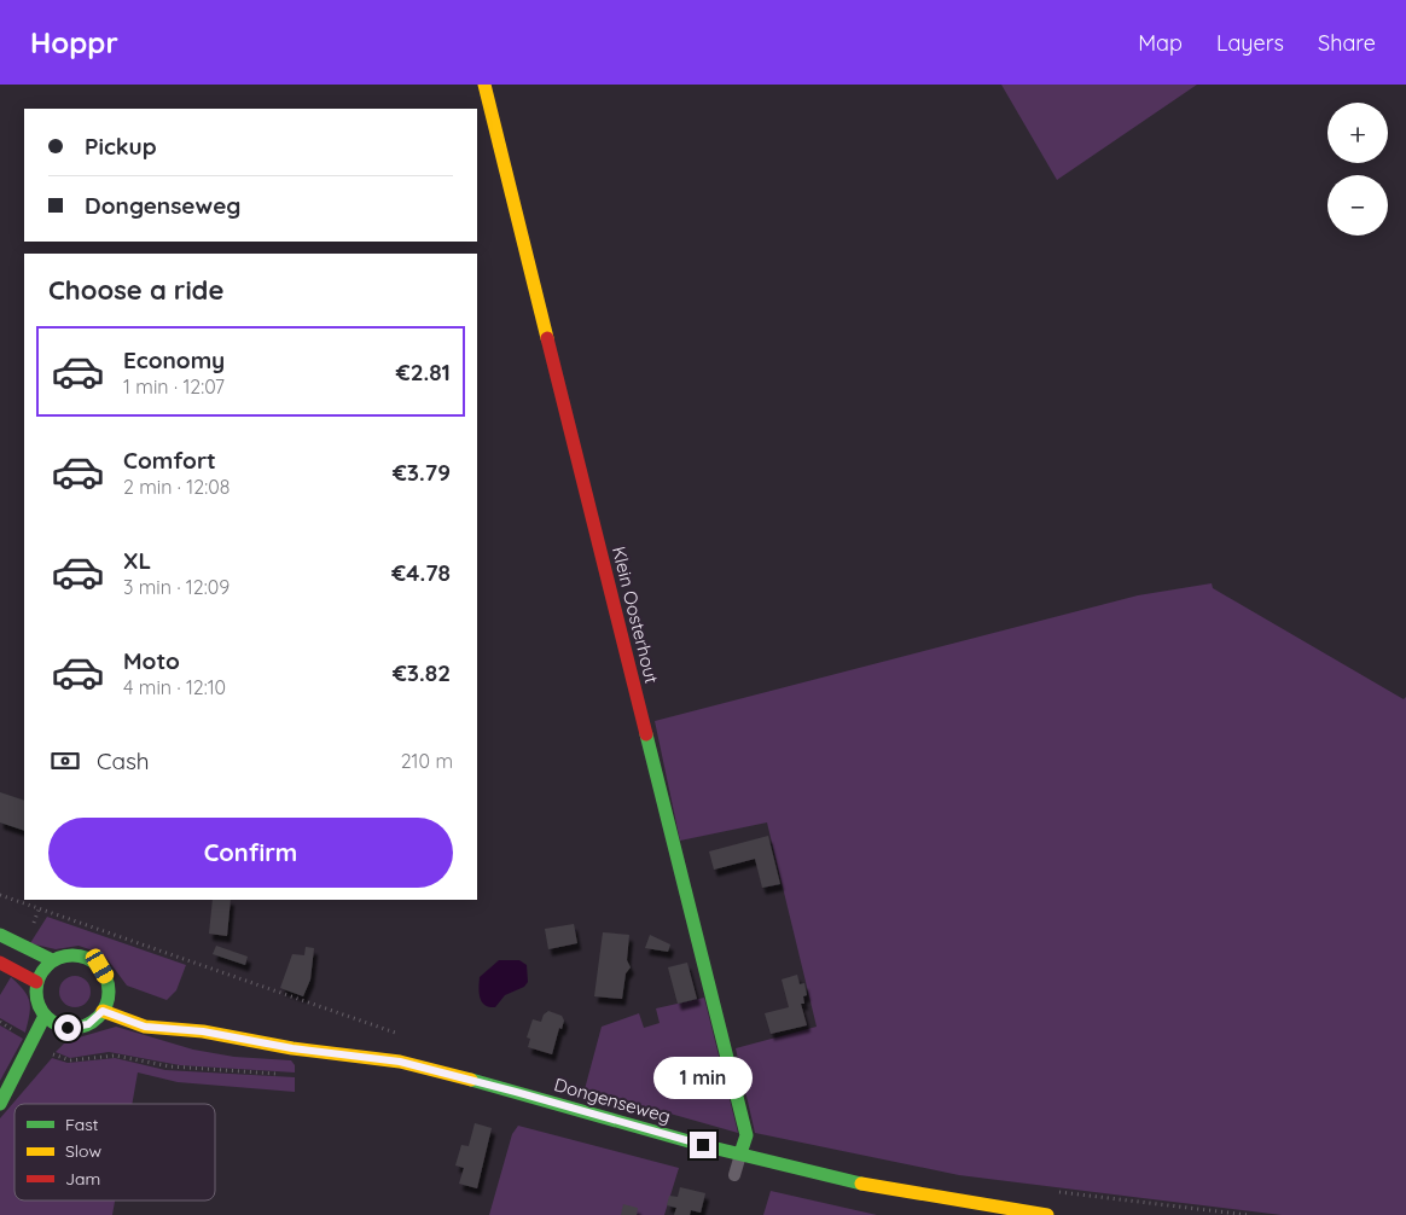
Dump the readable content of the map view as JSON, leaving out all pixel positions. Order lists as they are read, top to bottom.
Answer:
{
  "streets": {
    "main road": ["Klein Oosterhout", "Dongenseweg"]
  },
  "crossings": [
    ["Klein Oosterhout", "Dongenseweg"]
  ],
  "legend": ["Fast", "Slow", "Jam"],
  "page": {
    "header": "Hoppr",
    "nav": ["Map", "Layers", "Share"],
    "map_buttons": ["+", "−"],
    "banner": ["Pickup", "Dongenseweg"],
    "heading": "Choose a ride",
    "list": [
      {
        "name": "Economy",
        "note": "1 min · 12:07",
        "value": "€2.81"
      },
      {
        "name": "Comfort",
        "note": "2 min · 12:08",
        "value": "€3.79"
      },
      {
        "name": "XL",
        "note": "3 min · 12:09",
        "value": "€4.78"
      },
      {
        "name": "Moto",
        "note": "4 min · 12:10",
        "value": "€3.82"
      }
    ],
    "pay": ["Cash", "210 m"],
    "buttons": "Confirm",
    "bubble": "1 min"
  }
}
